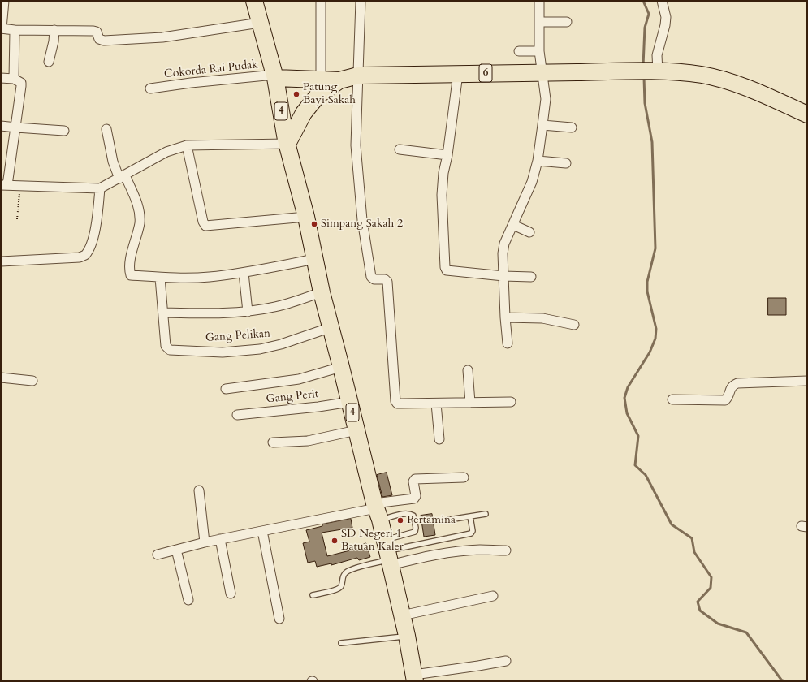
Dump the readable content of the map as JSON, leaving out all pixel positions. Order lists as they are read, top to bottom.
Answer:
{
  "streets": {
    "highway": ["6", "4"],
    "street": ["Cokorda Rai Pudak", "Gang Pelikan", "Gang Perit"]
  },
  "crossings": [
    ["Cokorda Rai Pudak", "6"],
    ["Cokorda Rai Pudak", "4"],
    ["6", "4"],
    ["4", "Gang Pelikan"],
    ["4", "Gang Perit"]
  ],
  "places": [
    "Patung Bayi Sakah",
    "Simpang Sakah 2",
    "Pertamina",
    "SD Negeri 1 Batuan Kaler"
  ]
}
